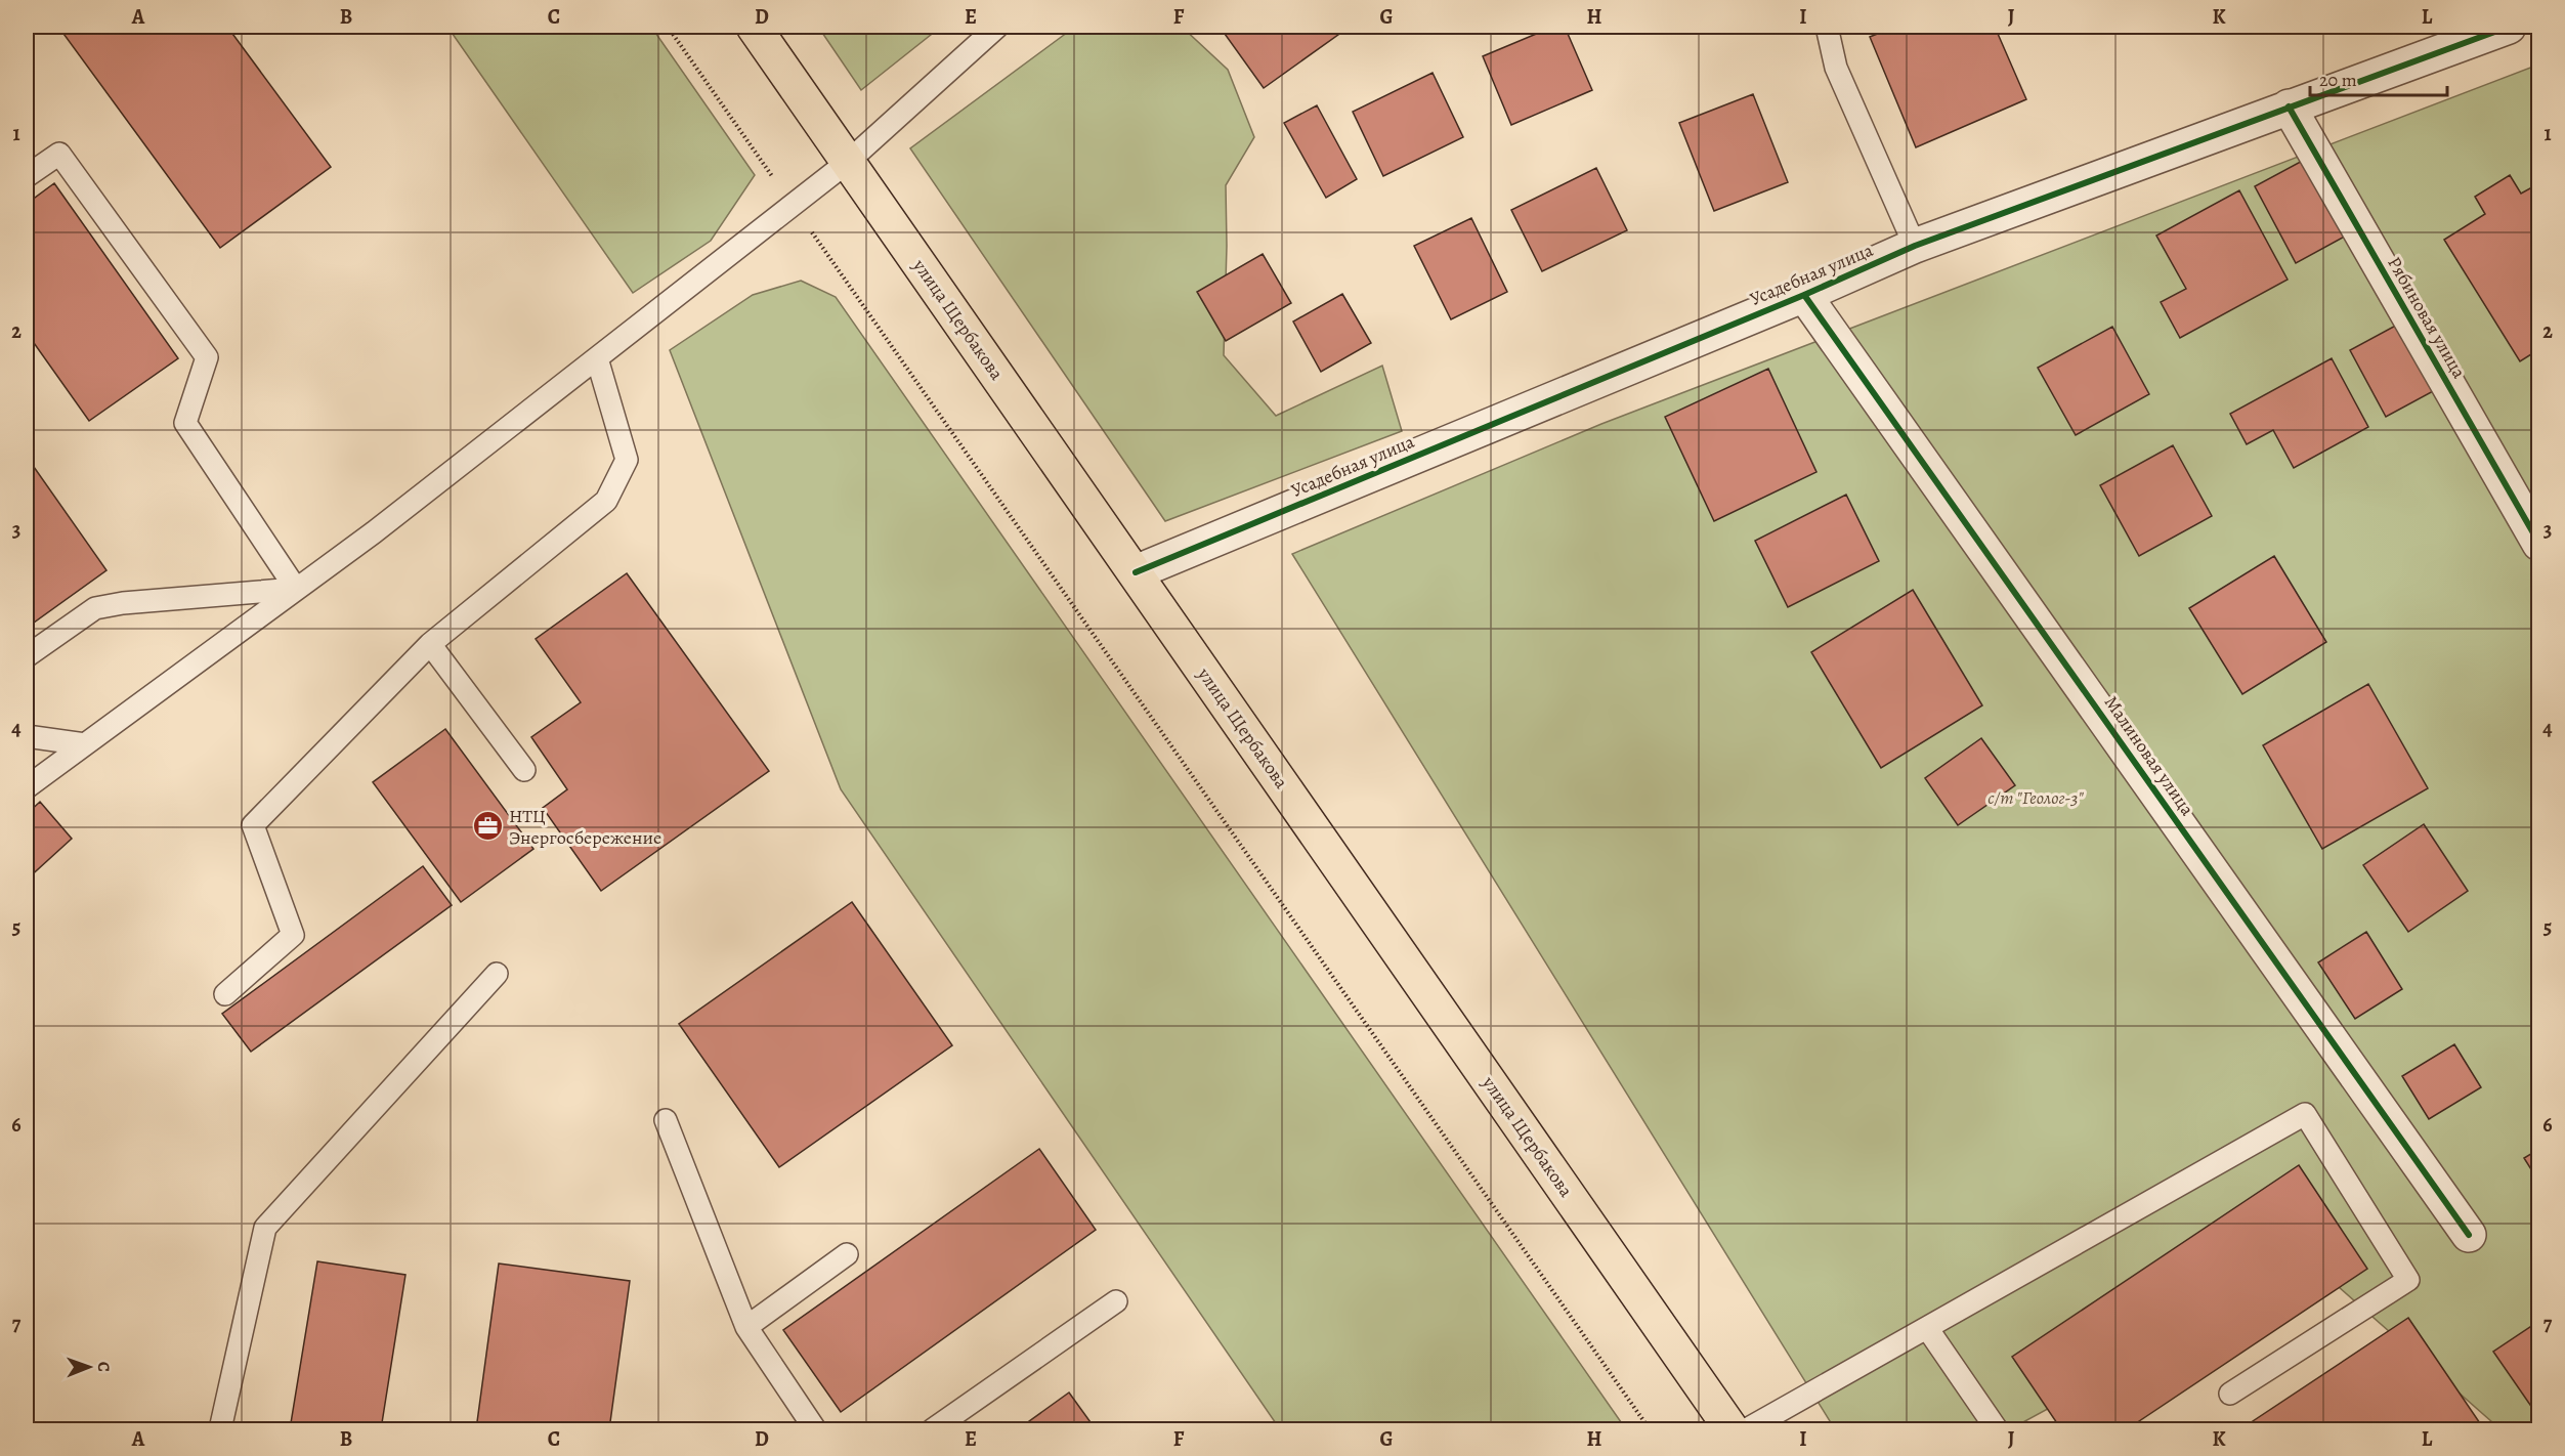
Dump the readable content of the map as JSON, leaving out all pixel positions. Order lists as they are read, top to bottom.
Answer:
{
  "streets": {
    "main road": ["улица Щербакова"],
    "street": ["Усадебная улица", "Рябиновая улица", "Малиновая улица"]
  },
  "crossings": [
    ["Усадебная улица", "Рябиновая улица"],
    ["Усадебная улица", "улица Щербакова"],
    ["Усадебная улица", "Малиновая улица"]
  ],
  "parks": ["с/т \"Геолог-3\""],
  "places": {
    "office": ["НТЦ Энергосбережение"]
  },
  "scale_bar": "20 m",
  "north": "right",
  "grid": {
    "columns": [
      "A",
      "B",
      "C",
      "D",
      "E",
      "F",
      "G",
      "H",
      "I",
      "J",
      "K",
      "L"
    ],
    "rows": [
      "1",
      "2",
      "3",
      "4",
      "5",
      "6",
      "7"
    ]
  }
}
